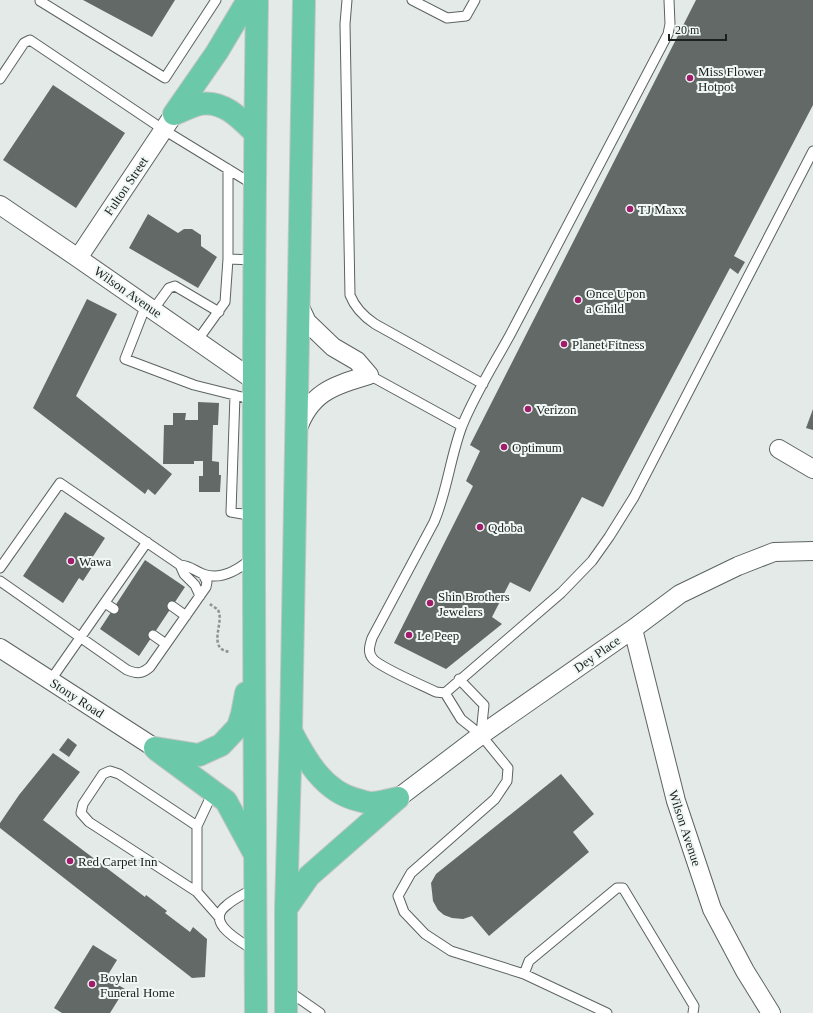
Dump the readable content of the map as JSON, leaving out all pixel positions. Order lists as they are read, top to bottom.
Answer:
{
  "streets": {
    "street": [
      "Fulton Street",
      "Wilson Avenue",
      "Dey Place",
      "Stony Road"
    ]
  },
  "crossings": [
    ["Fulton Street", "Wilson Avenue"],
    ["Wilson Avenue", "Dey Place"]
  ],
  "places": [
    "Miss Flower Hotpot",
    "TJ Maxx",
    "Once Upon a Child",
    "Planet Fitness",
    "Verizon",
    "Optimum",
    "Qdoba",
    "Wawa",
    "Shin Brothers Jewelers",
    "Le Peep",
    "Red Carpet Inn",
    "Boylan Funeral Home"
  ],
  "scale_bar": "20 m"
}
